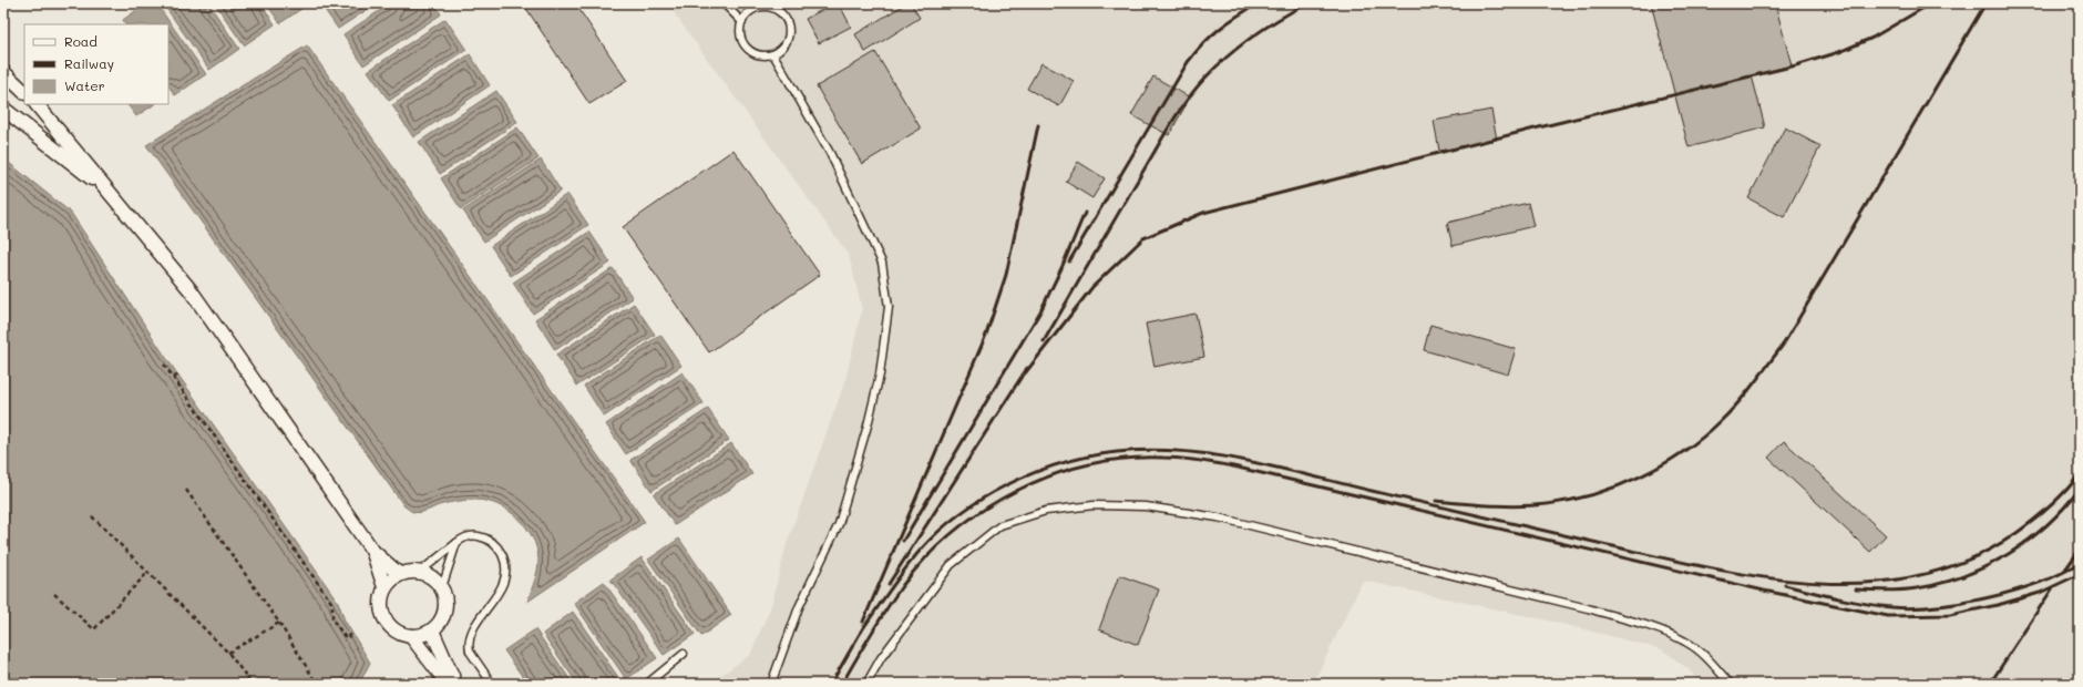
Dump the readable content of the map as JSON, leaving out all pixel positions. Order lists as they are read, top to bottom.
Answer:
{
  "legend": ["Road", "Railway", "Water"]
}
